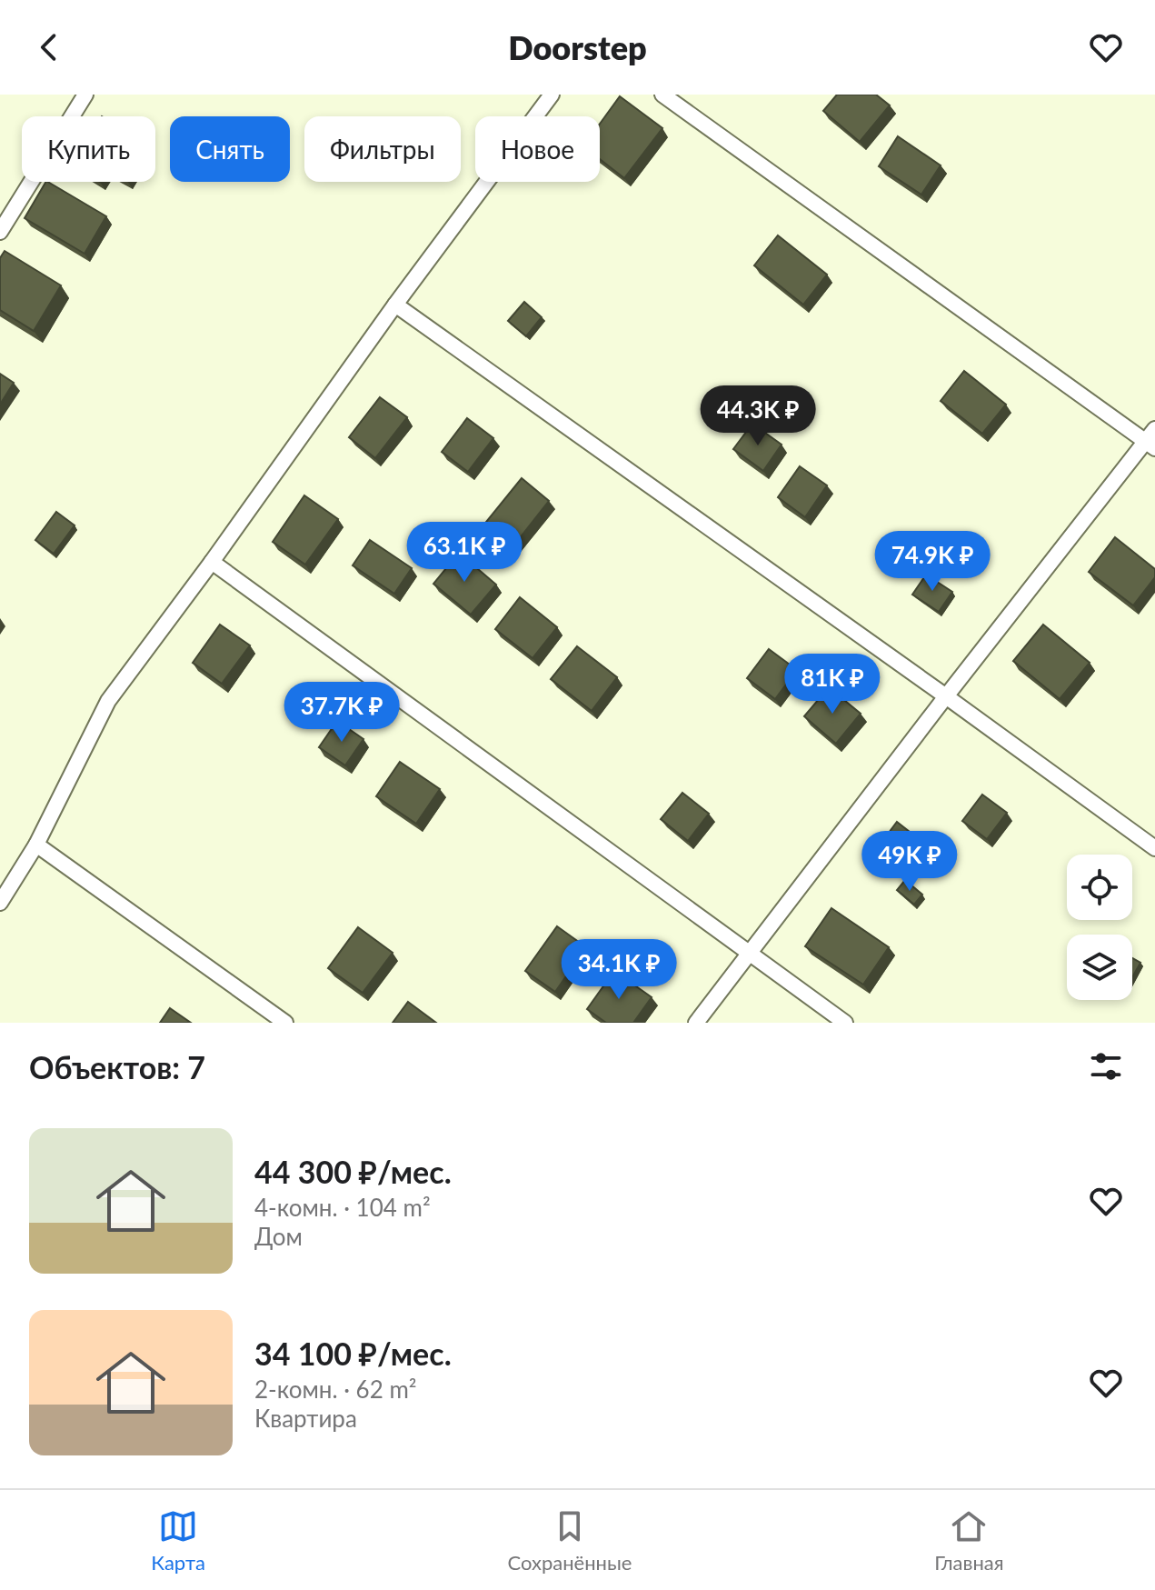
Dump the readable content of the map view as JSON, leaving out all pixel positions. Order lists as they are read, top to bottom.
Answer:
{
  "page": {
    "header": "Doorstep",
    "chip": [
      "Купить",
      "Снять",
      "Фильтры",
      "Новое"
    ],
    "price": [
      "44.3K ₽",
      "63.1K ₽",
      "74.9K ₽",
      "81K ₽",
      "37.7K ₽",
      "49K ₽",
      "34.1K ₽"
    ],
    "heading": "Объектов: 7",
    "list": [
      {
        "name": "44 300 ₽/мес.",
        "note": "4-комн. · 104 m² · Дом"
      },
      {
        "name": "34 100 ₽/мес.",
        "note": "2-комн. · 62 m² · Квартира"
      }
    ],
    "tabs": ["Карта", "Сохранённые", "Главная"]
  }
}
